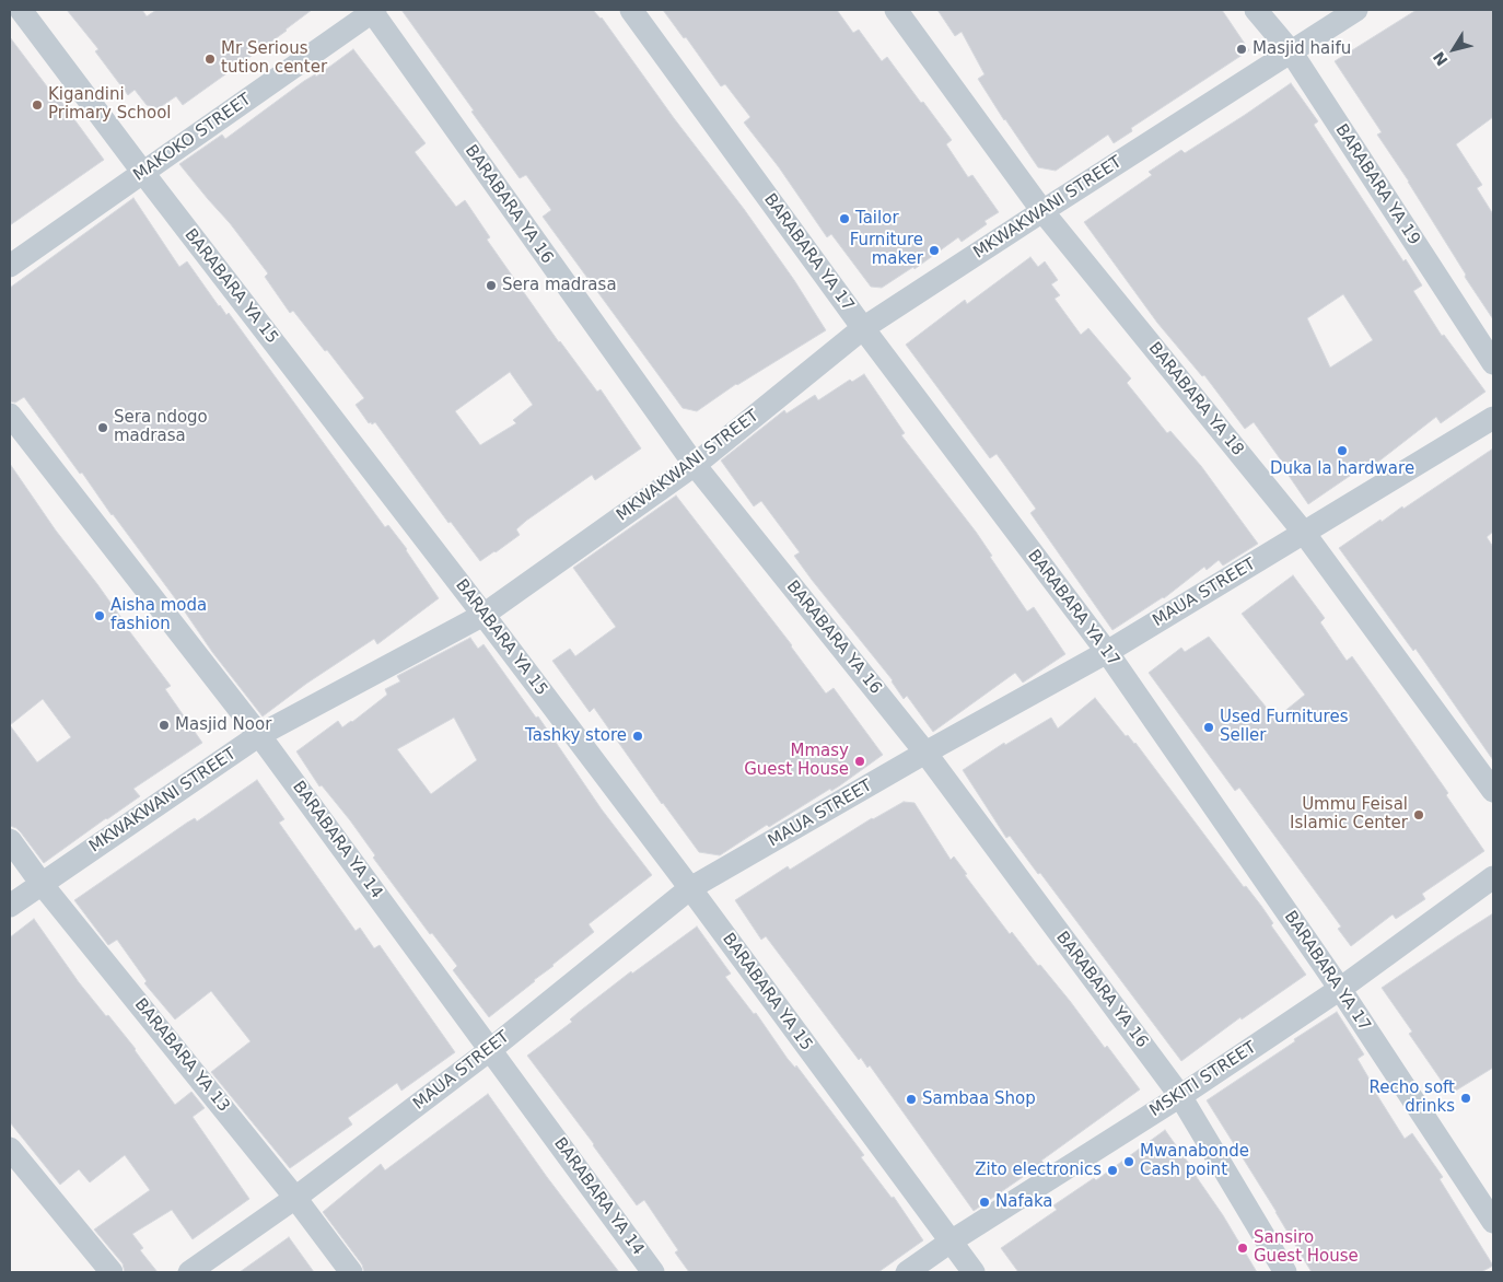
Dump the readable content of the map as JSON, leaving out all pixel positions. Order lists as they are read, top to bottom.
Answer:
{
  "streets": {
    "street": [
      "MAKOKO STREET",
      "BARABARA YA 19",
      "BARABARA YA 16",
      "MKWAKWANI STREET",
      "BARABARA YA 17",
      "BARABARA YA 15",
      "BARABARA YA 18",
      "MAUA STREET",
      "BARABARA YA 14",
      "BARABARA YA 13",
      "MSKITI STREET"
    ]
  },
  "crossings": [
    ["MAKOKO STREET", "BARABARA YA 16"],
    ["MAKOKO STREET", "BARABARA YA 15"],
    ["BARABARA YA 19", "MKWAKWANI STREET"],
    ["BARABARA YA 16", "MKWAKWANI STREET"],
    ["BARABARA YA 16", "MAUA STREET"],
    ["BARABARA YA 16", "MSKITI STREET"],
    ["MKWAKWANI STREET", "BARABARA YA 17"],
    ["MKWAKWANI STREET", "BARABARA YA 15"],
    ["MKWAKWANI STREET", "BARABARA YA 18"],
    ["MKWAKWANI STREET", "BARABARA YA 14"],
    ["MKWAKWANI STREET", "BARABARA YA 13"],
    ["BARABARA YA 17", "MAUA STREET"],
    ["BARABARA YA 17", "MSKITI STREET"],
    ["BARABARA YA 15", "MAUA STREET"],
    ["BARABARA YA 15", "MSKITI STREET"],
    ["BARABARA YA 18", "MAUA STREET"],
    ["MAUA STREET", "BARABARA YA 14"],
    ["MAUA STREET", "BARABARA YA 13"]
  ],
  "places": [
    "Masjid haifu",
    "Mr Serious tution center",
    "Kigandini Primary School",
    "Tailor",
    "Furniture maker",
    "Sera madrasa",
    "Sera ndogo madrasa",
    "Duka la hardware",
    "Aisha moda fashion",
    "Masjid Noor",
    "Used Furnitures Seller",
    "Tashky store",
    "Mmasy Guest House",
    "Ummu Feisal Islamic Center",
    "Recho soft drinks",
    "Sambaa Shop",
    "Mwanabonde Cash point",
    "Zito electronics",
    "Nafaka",
    "Sansiro Guest House"
  ],
  "north": "bottom left"
}
